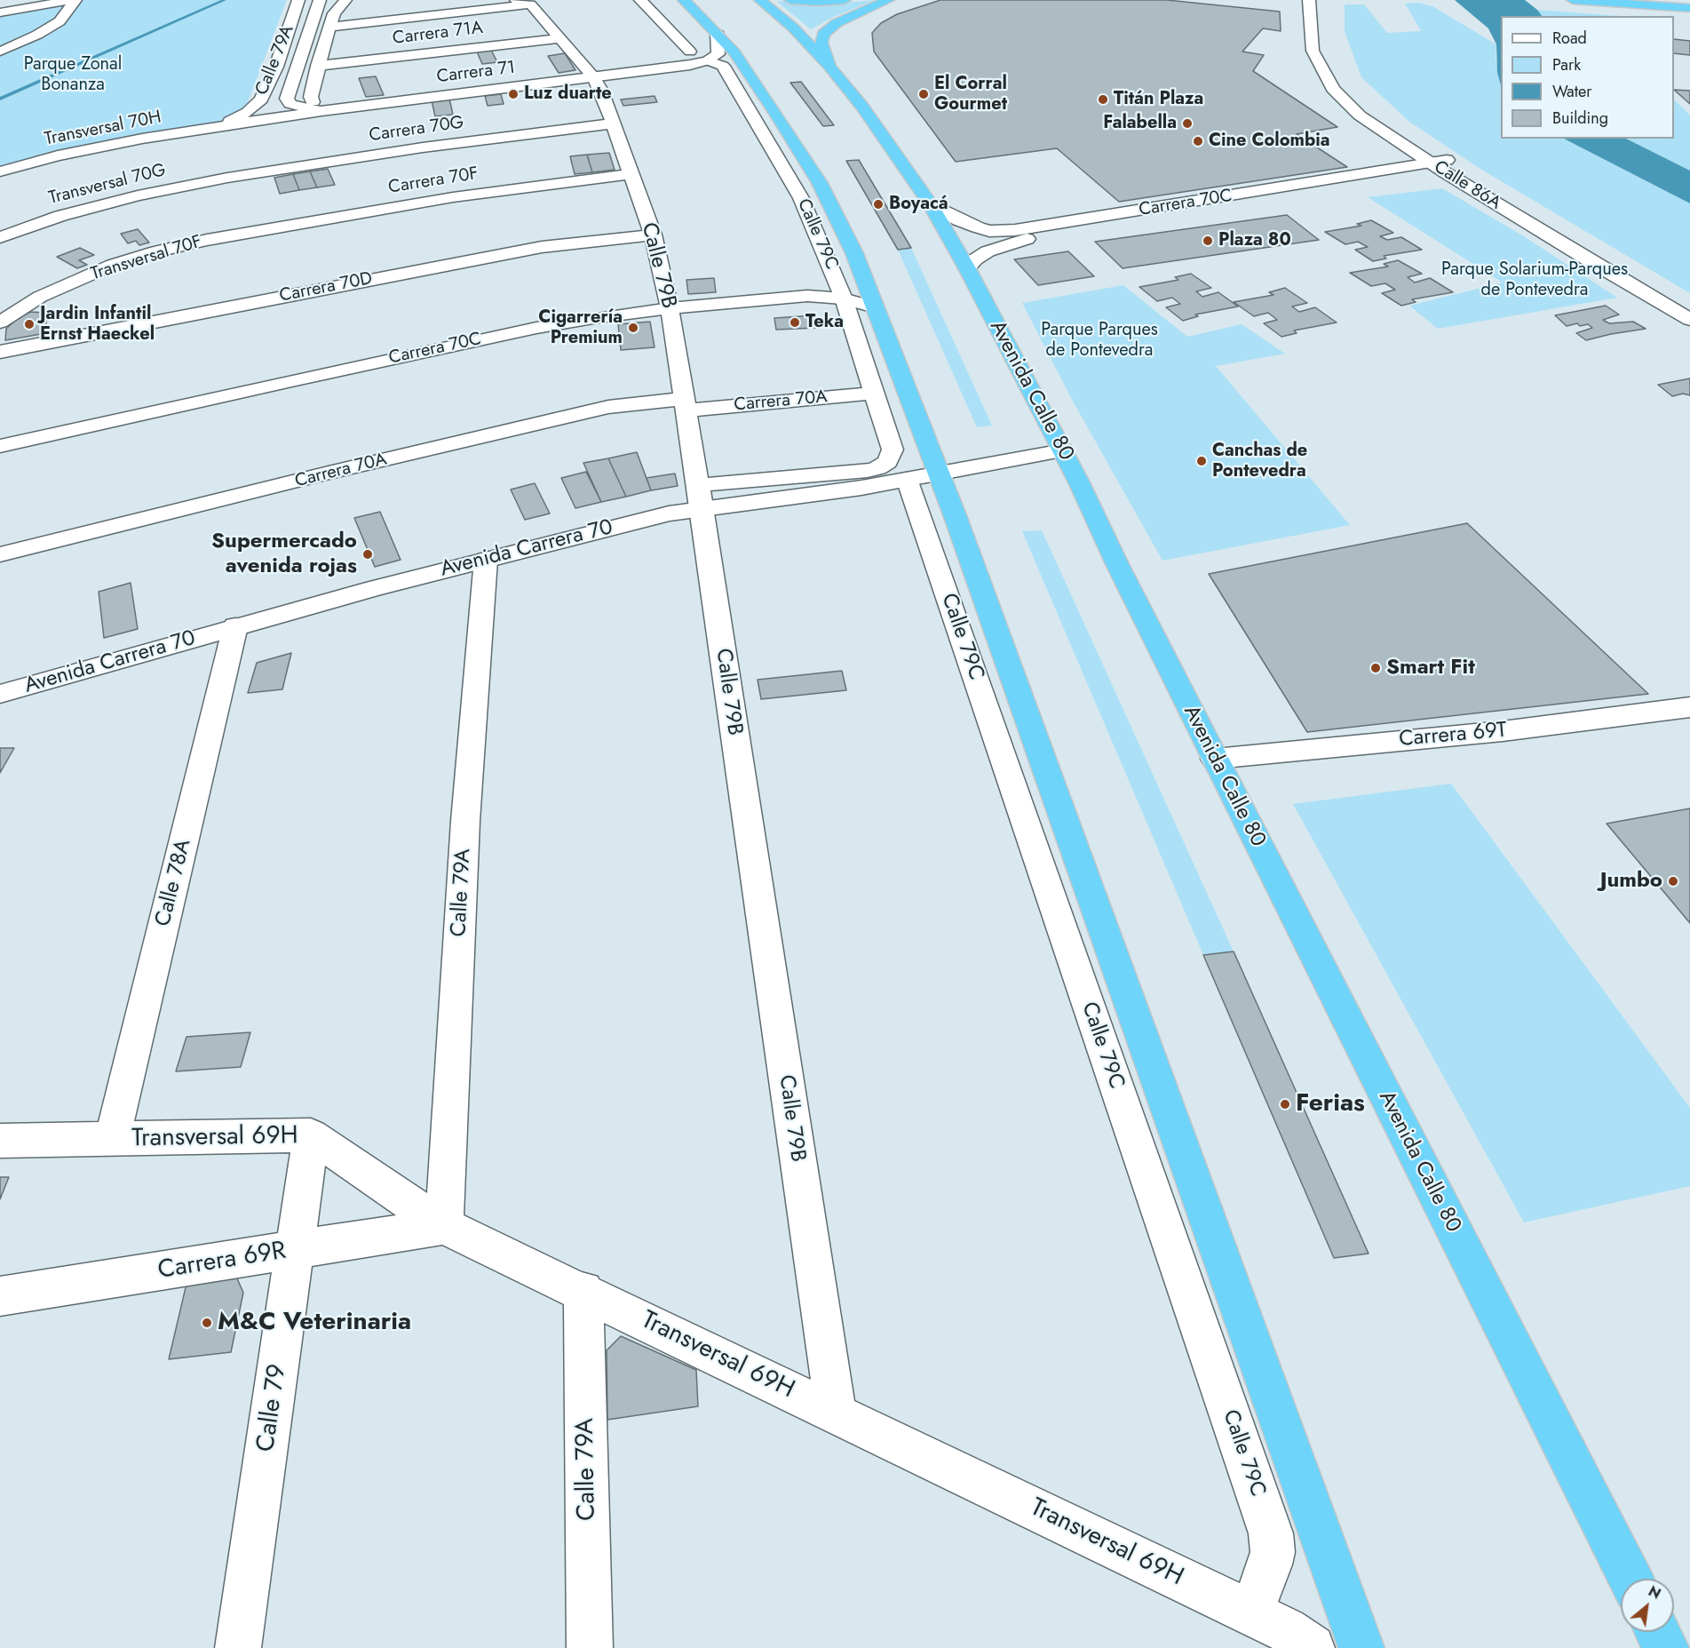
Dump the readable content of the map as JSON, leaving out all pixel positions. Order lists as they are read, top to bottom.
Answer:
{
  "streets": {
    "highway": ["Avenida Calle 80"],
    "street": [
      "Carrera 71A",
      "Calle 79A",
      "Carrera 71",
      "Transversal 70H",
      "Carrera 70G",
      "Carrera 70F",
      "Transversal 70G",
      "Calle 86A",
      "Carrera 70C",
      "Calle 79C",
      "Transversal 70F",
      "Calle 79B",
      "Carrera 70D",
      "Carrera 70A",
      "Avenida Carrera 70",
      "Carrera 69T",
      "Calle 78A",
      "Transversal 69H",
      "Carrera 69R",
      "Calle 79"
    ]
  },
  "crossings": [
    ["Carrera 71A", "Calle 79A"],
    ["Carrera 71A", "Calle 79B"],
    ["Calle 79A", "Carrera 71"],
    ["Calle 79A", "Transversal 70H"],
    ["Calle 79A", "Avenida Carrera 70"],
    ["Calle 79A", "Transversal 69H"],
    ["Calle 79A", "Carrera 69R"],
    ["Carrera 71", "Transversal 70H"],
    ["Carrera 71", "Calle 79C"],
    ["Carrera 71", "Calle 79B"],
    ["Carrera 70G", "Transversal 70G"],
    ["Carrera 70G", "Calle 79B"],
    ["Carrera 70F", "Transversal 70F"],
    ["Carrera 70F", "Calle 79B"],
    ["Calle 86A", "Carrera 70C"],
    ["Carrera 70C", "Calle 79C"],
    ["Carrera 70C", "Calle 79B"],
    ["Carrera 70C", "Avenida Calle 80"],
    ["Calle 79C", "Carrera 70A"],
    ["Calle 79C", "Avenida Carrera 70"],
    ["Calle 79C", "Transversal 69H"],
    ["Calle 79B", "Carrera 70D"],
    ["Calle 79B", "Carrera 70A"],
    ["Calle 79B", "Avenida Carrera 70"],
    ["Calle 79B", "Transversal 69H"],
    ["Avenida Calle 80", "Avenida Carrera 70"],
    ["Avenida Calle 80", "Carrera 69T"],
    ["Avenida Carrera 70", "Calle 78A"],
    ["Calle 78A", "Transversal 69H"],
    ["Transversal 69H", "Carrera 69R"],
    ["Transversal 69H", "Calle 79"],
    ["Carrera 69R", "Calle 79"]
  ],
  "parks": ["Parque Zonal Bonanza", "Parque Solarium-Parques de Pontevedra", "Parque Parques de Pontevedra"],
  "places": [
    "Luz duarte",
    "El Corral Gourmet",
    "Titán Plaza",
    "Falabella",
    "Cine Colombia",
    "Boyacá",
    "Plaza 80",
    "Teka",
    "Jardin Infantil Ernst Haeckel",
    "Cigarrería Premium",
    "Canchas de Pontevedra",
    "Supermercado avenida rojas",
    "Smart Fit",
    "Jumbo",
    "Ferias",
    "M&C Veterinaria"
  ],
  "legend": [
    "Road",
    "Park",
    "Water",
    "Building"
  ],
  "north": "top right"
}
